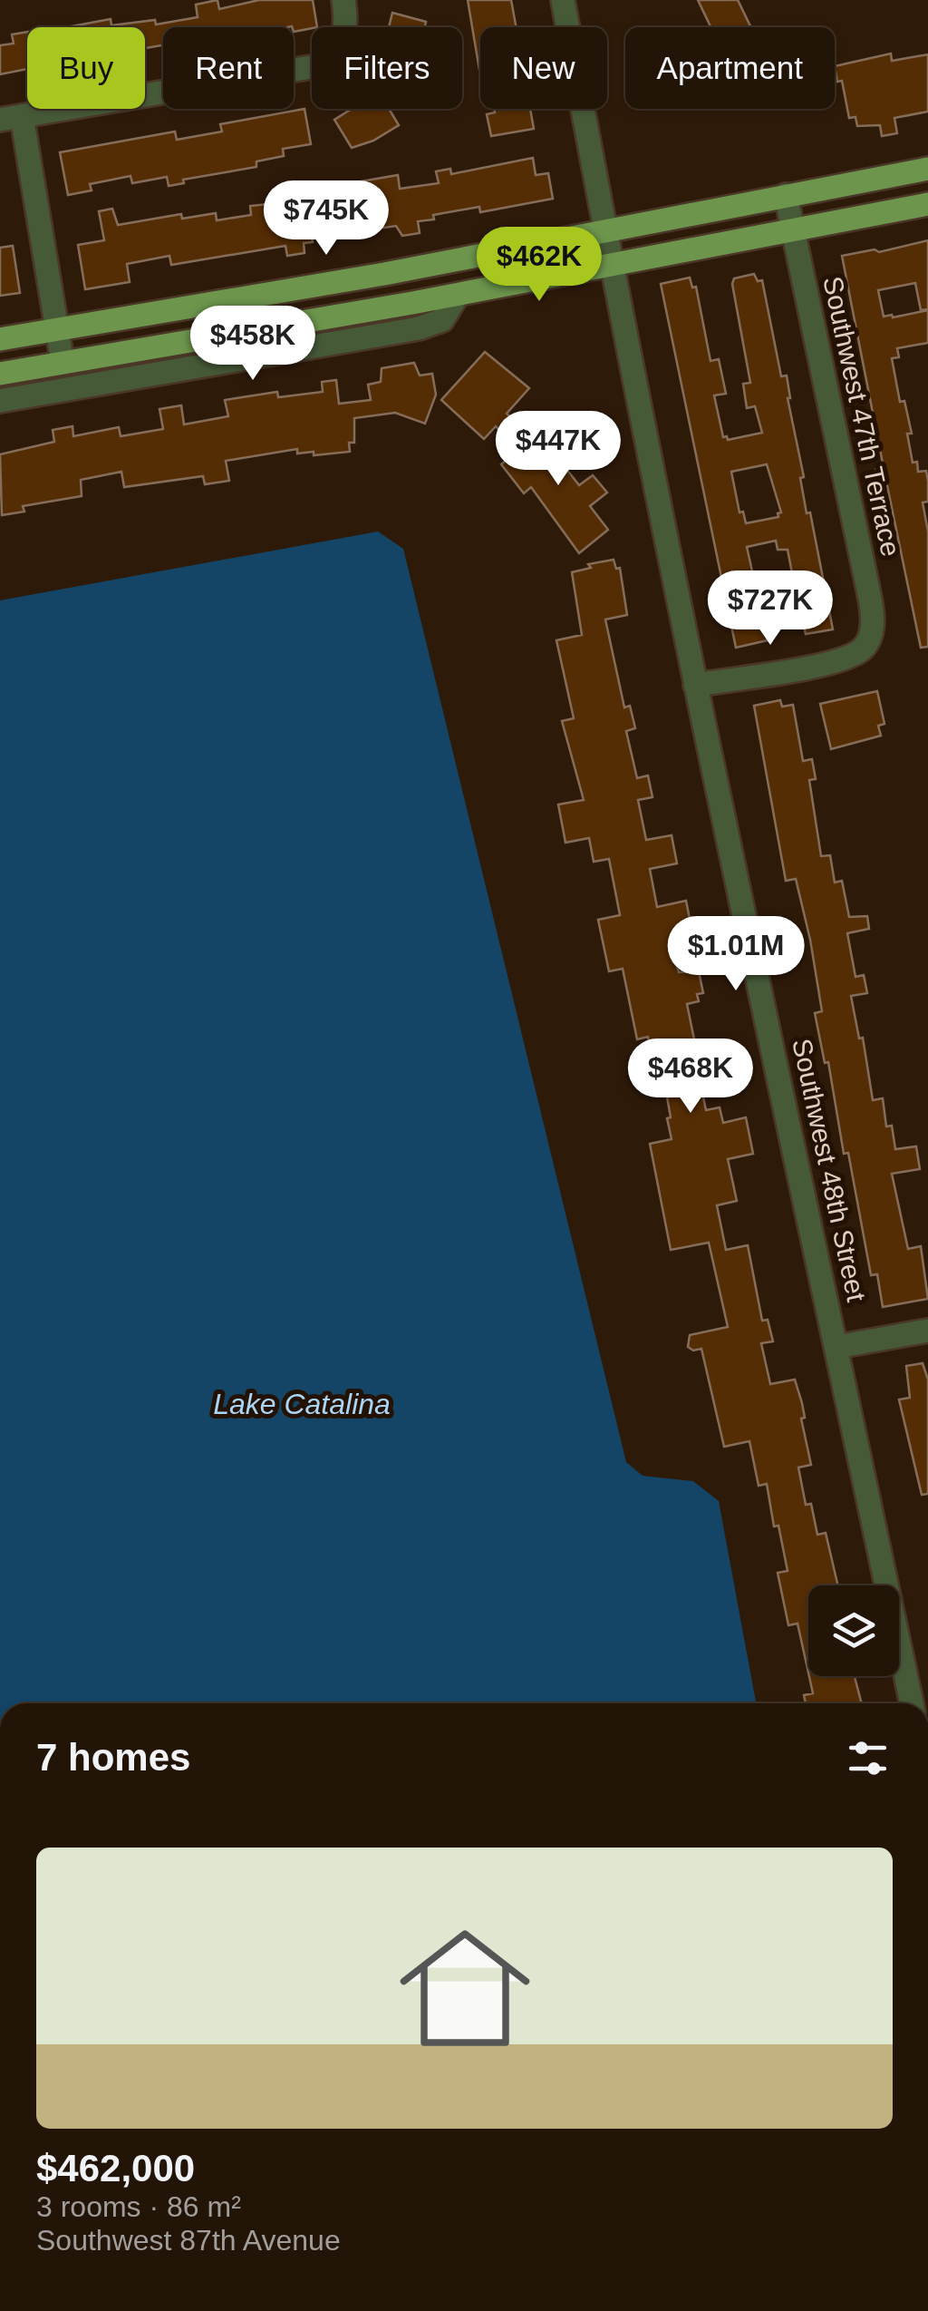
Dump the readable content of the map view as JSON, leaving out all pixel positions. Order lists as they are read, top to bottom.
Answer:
{
  "streets": {
    "street": ["Southwest 47th Terrace", "Southwest 48th Street"]
  },
  "crossings": [
    ["Southwest 47th Terrace", "Southwest 48th Street"]
  ],
  "water": ["Lake Catalina"],
  "page": {
    "chip": [
      "Buy",
      "Rent",
      "Filters",
      "New",
      "Apartment"
    ],
    "price": [
      "$745K",
      "$462K",
      "$458K",
      "$447K",
      "$727K",
      "$1.01M",
      "$468K"
    ],
    "heading": "7 homes",
    "list": [
      {
        "name": "$462,000",
        "note": "3 rooms · 86 m² · Southwest 87th Avenue"
      }
    ]
  }
}
